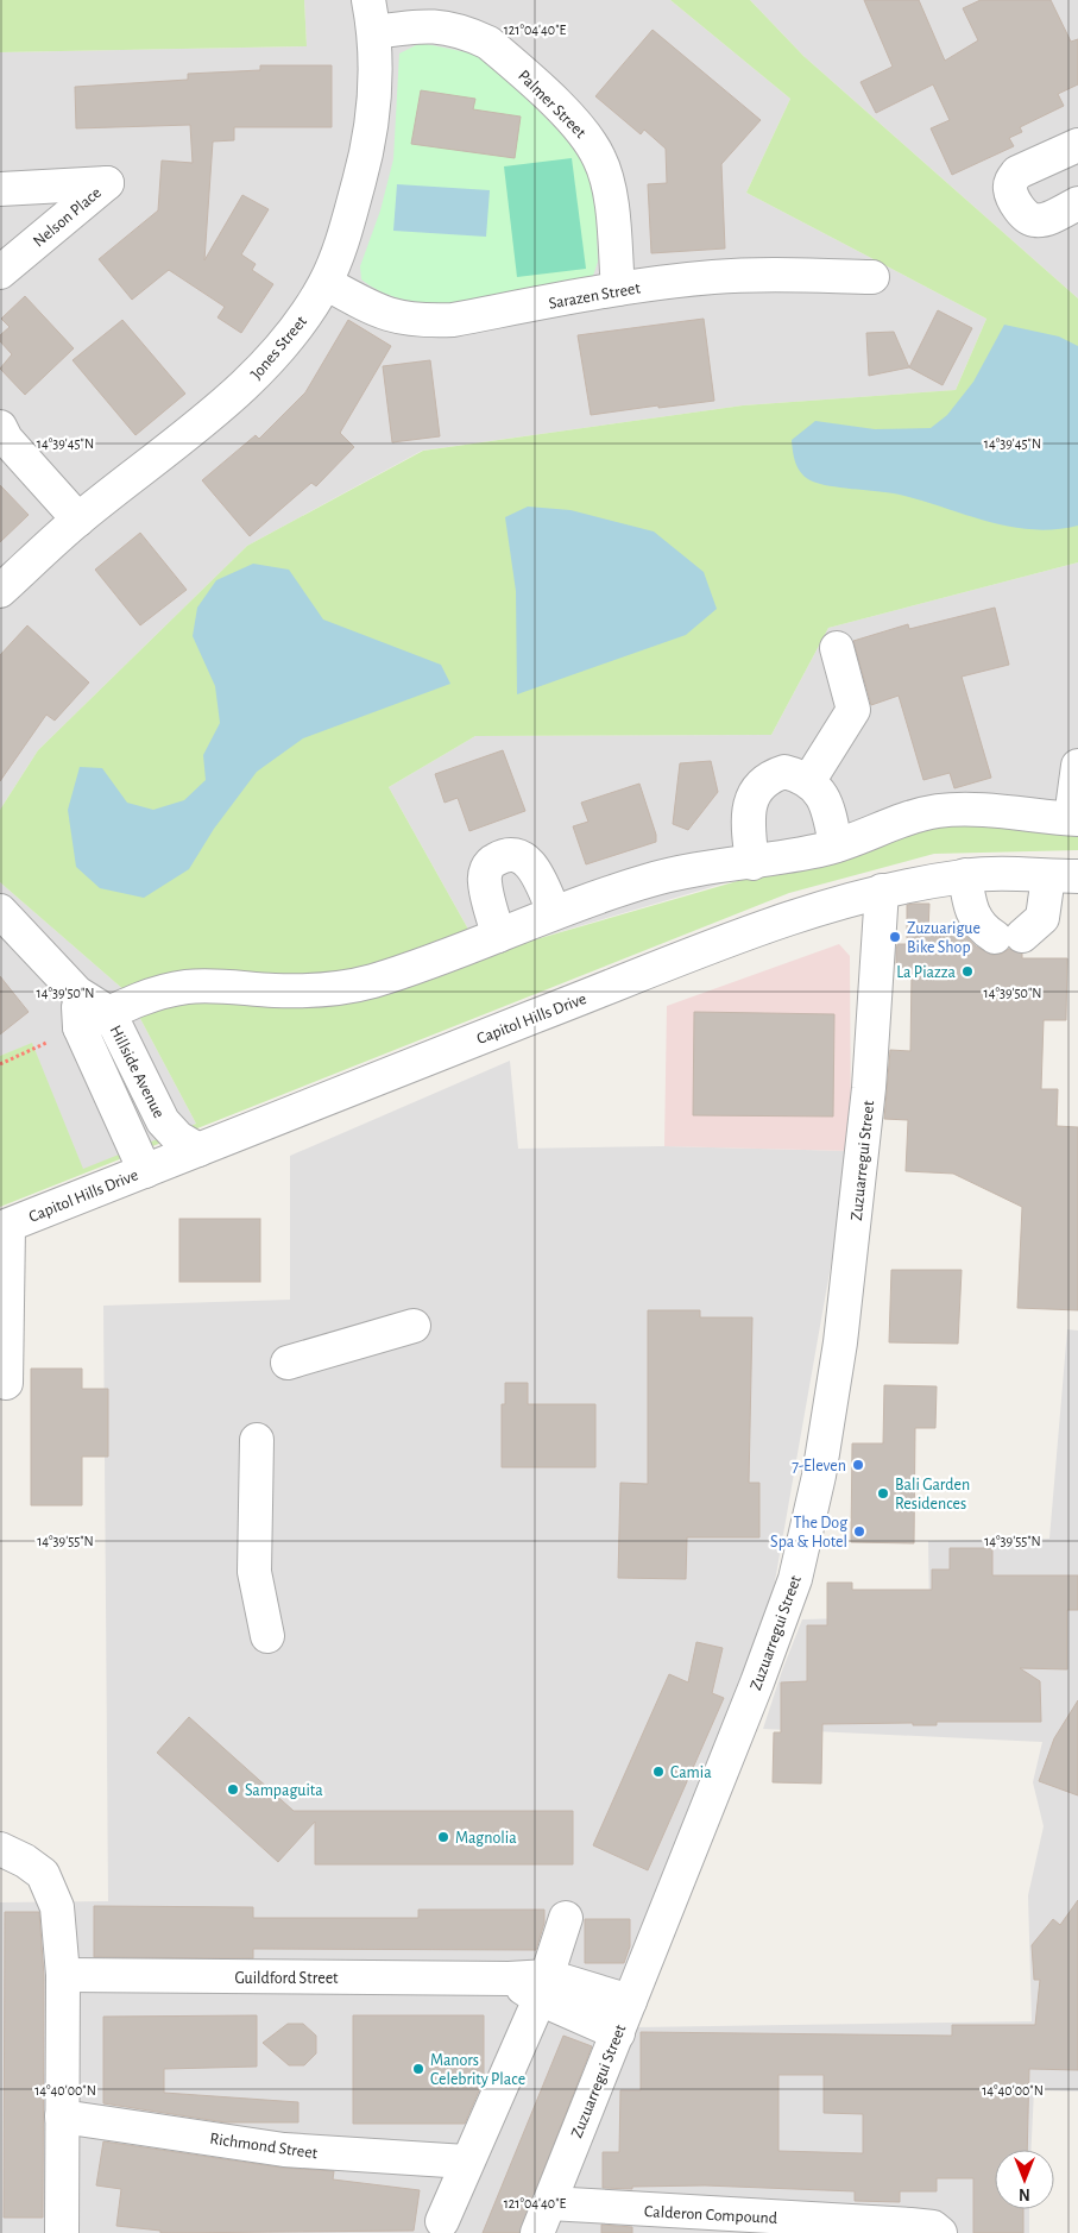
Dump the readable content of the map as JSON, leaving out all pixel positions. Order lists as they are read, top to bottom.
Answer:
{
  "streets": {
    "street": [
      "Palmer Street",
      "Nelson Place",
      "Sarazen Street",
      "Jones Street",
      "Capitol Hills Drive",
      "Hillside Avenue",
      "Zuzuarregui Street",
      "Guildford Street",
      "Richmond Street",
      "Calderon Compound"
    ]
  },
  "crossings": [
    ["Palmer Street", "Sarazen Street"],
    ["Palmer Street", "Jones Street"],
    ["Sarazen Street", "Jones Street"],
    ["Capitol Hills Drive", "Hillside Avenue"],
    ["Capitol Hills Drive", "Zuzuarregui Street"],
    ["Zuzuarregui Street", "Guildford Street"],
    ["Zuzuarregui Street", "Calderon Compound"]
  ],
  "places": [
    "Zuzuarigue Bike Shop",
    "La Piazza",
    "7-Eleven",
    "Bali Garden Residences",
    "The Dog Spa & Hotel",
    "Camia",
    "Sampaguita",
    "Magnolia",
    "Manors Celebrity Place"
  ],
  "north": "bottom",
  "coordinates": [
    "121°04'40\"E",
    "14°39'45\"N",
    "14°39'50\"N",
    "14°39'55\"N",
    "14°40'00\"N"
  ]
}
